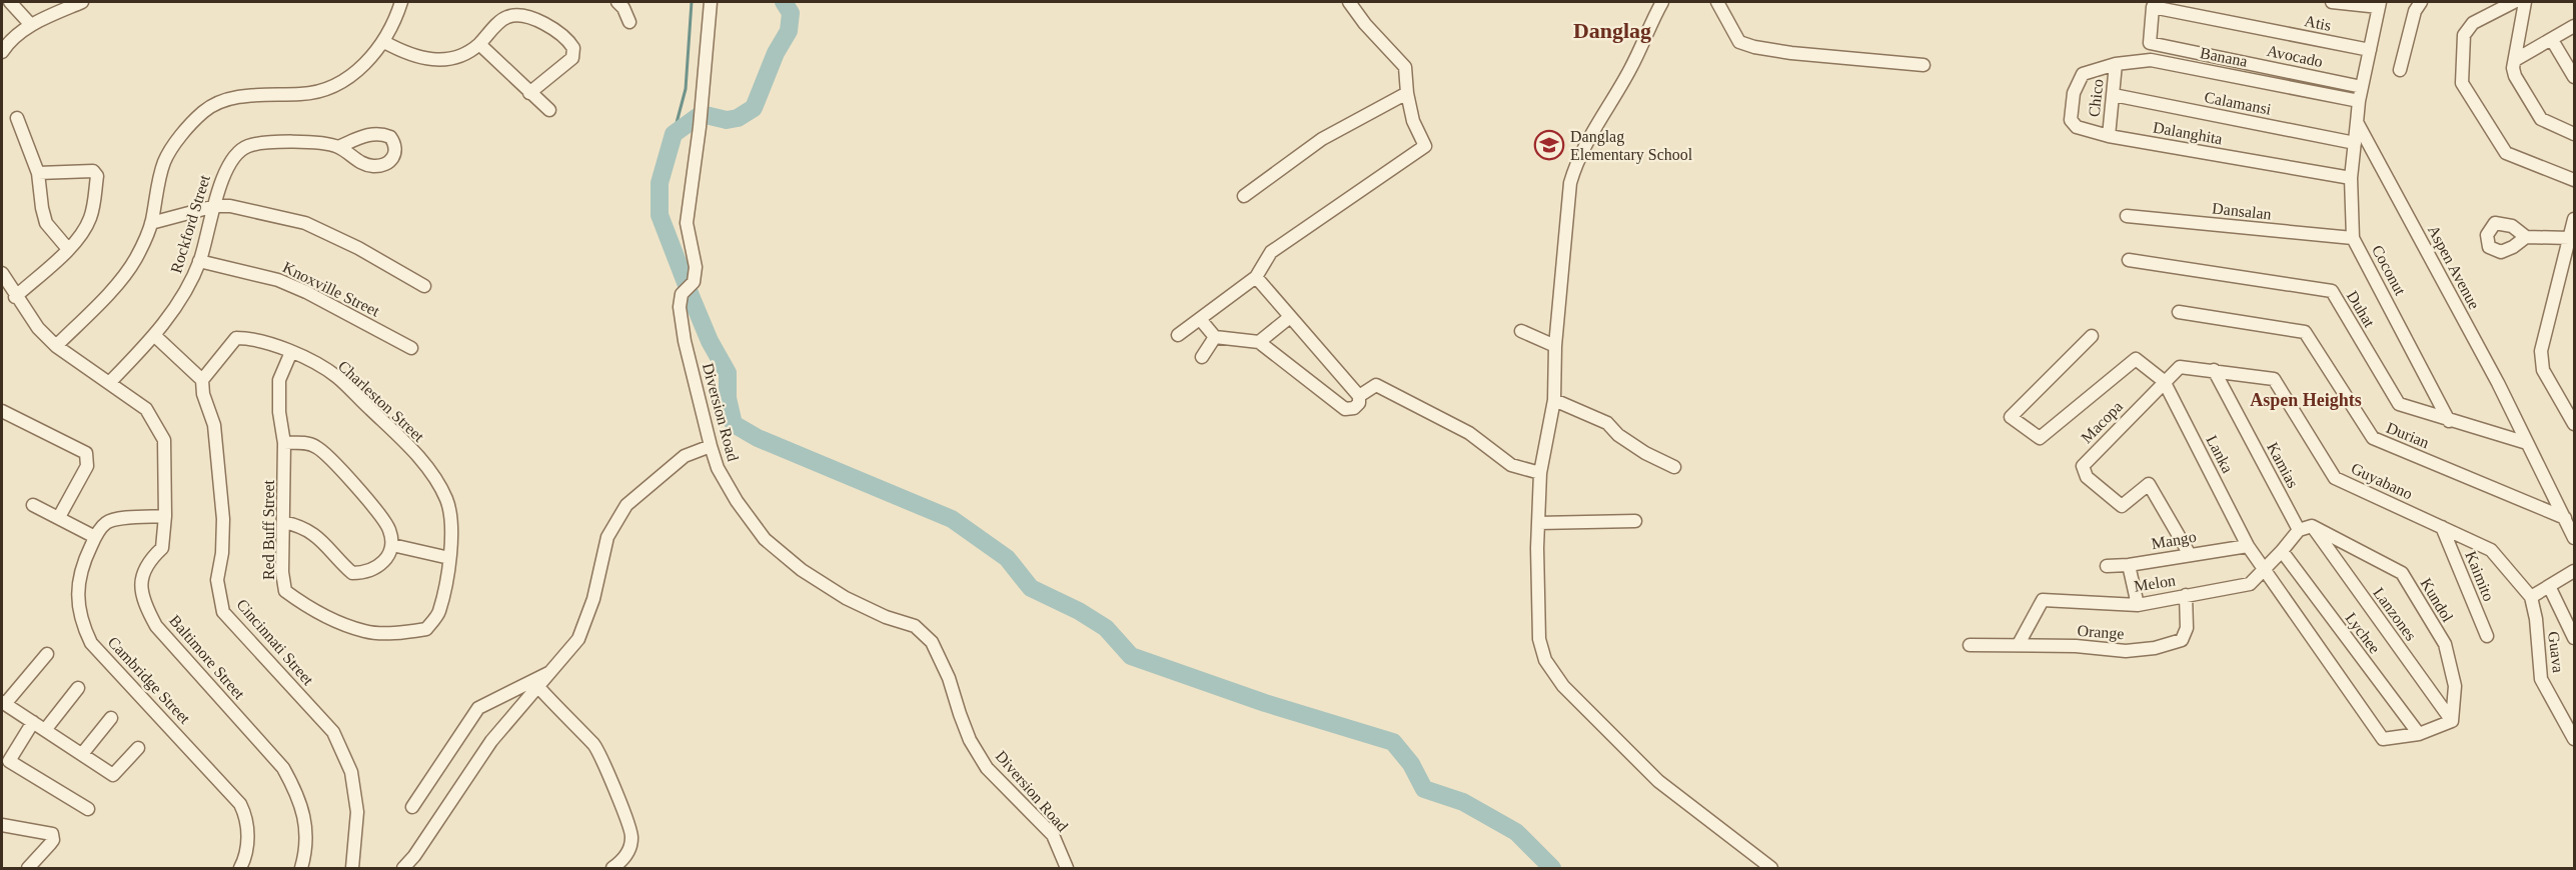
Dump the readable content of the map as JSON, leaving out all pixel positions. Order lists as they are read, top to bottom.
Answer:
{
  "streets": {
    "street": [
      "Atis",
      "Avocado",
      "Banana",
      "Chico",
      "Calamansi",
      "Dalanghita",
      "Dansalan",
      "Rockford Street",
      "Aspen Avenue",
      "Coconut",
      "Knoxville Street",
      "Duhat",
      "Charleston Street",
      "Diversion Road",
      "Macopa",
      "Durian",
      "Lanka",
      "Kamias",
      "Guyabano",
      "Red Buff Street",
      "Mango",
      "Kaimito",
      "Melon",
      "Kundol",
      "Lanzones",
      "Orange",
      "Lychee",
      "Cincinnati Street",
      "Guava",
      "Baltimore Street",
      "Cambridge Street"
    ]
  },
  "crossings": [
    ["Atis", "Avocado"],
    ["Banana", "Chico"],
    ["Banana", "Dalanghita"],
    ["Chico", "Calamansi"],
    ["Chico", "Dalanghita"],
    ["Calamansi", "Coconut"],
    ["Dalanghita", "Coconut"],
    ["Dansalan", "Coconut"],
    ["Rockford Street", "Knoxville Street"],
    ["Rockford Street", "Baltimore Street"],
    ["Aspen Avenue", "Coconut"],
    ["Aspen Avenue", "Duhat"],
    ["Aspen Avenue", "Durian"],
    ["Coconut", "Duhat"],
    ["Charleston Street", "Red Buff Street"],
    ["Charleston Street", "Cincinnati Street"],
    ["Macopa", "Lanka"],
    ["Macopa", "Guyabano"],
    ["Macopa", "Mango"],
    ["Lanka", "Guyabano"],
    ["Lanka", "Mango"],
    ["Lanka", "Melon"],
    ["Lanka", "Kundol"],
    ["Lanka", "Lanzones"],
    ["Lanka", "Lychee"],
    ["Kamias", "Guyabano"],
    ["Guyabano", "Kaimito"],
    ["Guyabano", "Guava"],
    ["Melon", "Orange"],
    ["Kundol", "Lanzones"],
    ["Baltimore Street", "Cambridge Street"]
  ],
  "districts": ["Danglag", "Aspen Heights"],
  "places": {
    "school or university": ["Danglag Elementary School"]
  }
}
